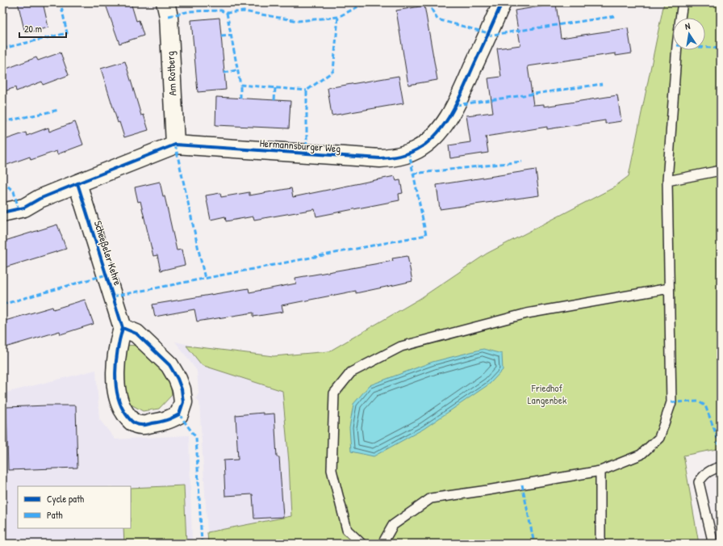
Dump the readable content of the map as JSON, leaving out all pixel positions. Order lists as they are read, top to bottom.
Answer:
{
  "streets": {
    "street": ["Am Rotberg", "Hermannsburger Weg", "Scheeßeler Kehre"]
  },
  "crossings": [
    ["Am Rotberg", "Hermannsburger Weg"],
    ["Hermannsburger Weg", "Scheeßeler Kehre"]
  ],
  "parks": ["Friedhof Langenbek"],
  "legend": ["Cycle path", "Path"],
  "scale_bar": "20 m",
  "north": "top"
}
